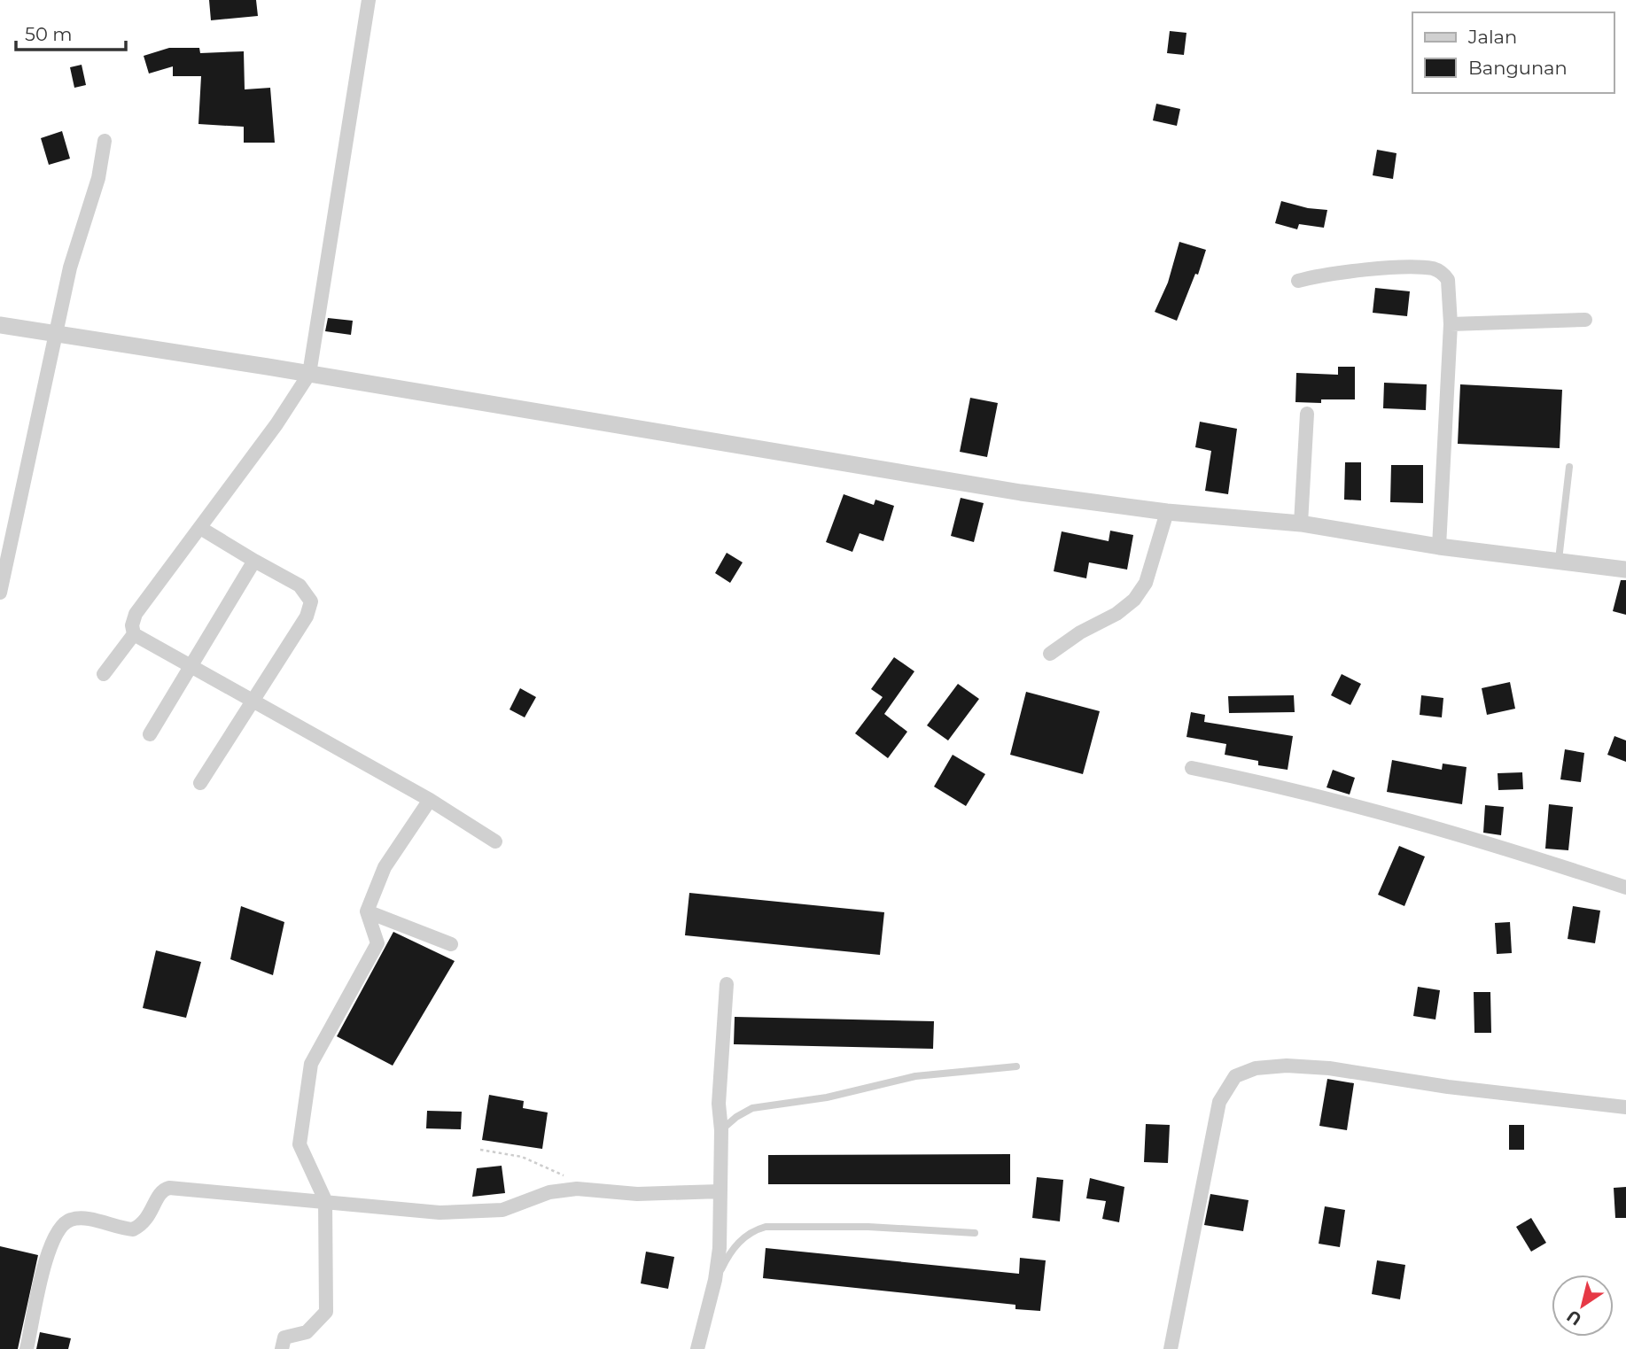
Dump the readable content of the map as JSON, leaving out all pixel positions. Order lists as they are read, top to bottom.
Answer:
{
  "legend": ["Jalan", "Bangunan"],
  "scale_bar": "50 m",
  "north": "bottom left"
}
